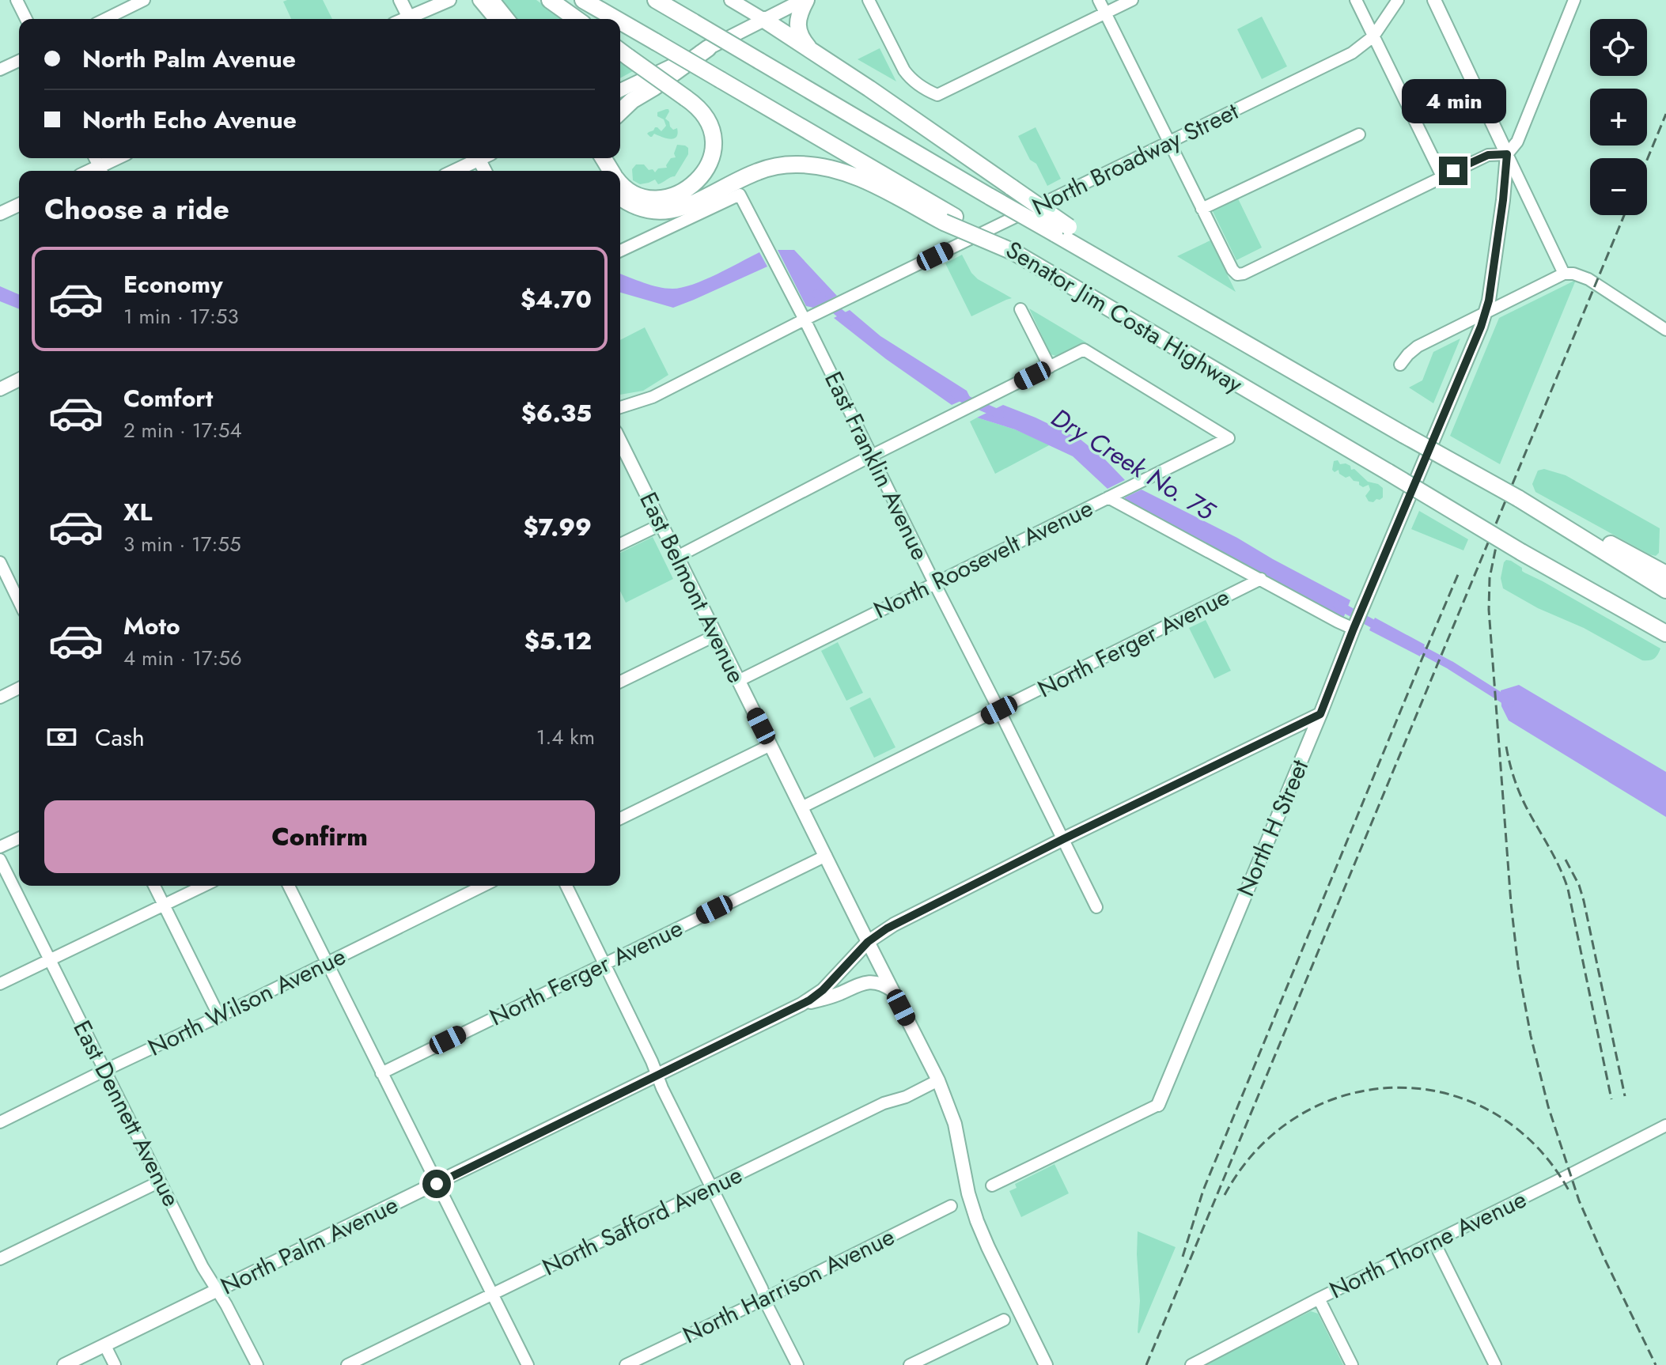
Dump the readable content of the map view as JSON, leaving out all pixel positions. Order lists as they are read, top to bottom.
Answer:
{
  "streets": {
    "highway": ["Senator Jim Costa Highway"],
    "main road": ["East Belmont Avenue", "North H Street", "North Palm Avenue"],
    "street": [
      "North Broadway Street",
      "East Franklin Avenue",
      "North Roosevelt Avenue",
      "North Ferger Avenue",
      "North Wilson Avenue",
      "East Dennett Avenue",
      "North Safford Avenue",
      "North Thorne Avenue",
      "North Harrison Avenue"
    ]
  },
  "crossings": [
    ["North Broadway Street", "East Franklin Avenue"],
    ["East Franklin Avenue", "North Roosevelt Avenue"],
    ["East Franklin Avenue", "North Ferger Avenue"],
    ["East Franklin Avenue", "North Palm Avenue"],
    ["North Roosevelt Avenue", "East Belmont Avenue"],
    ["East Belmont Avenue", "North Ferger Avenue"],
    ["East Belmont Avenue", "North Safford Avenue"],
    ["East Belmont Avenue", "North Palm Avenue"],
    ["North H Street", "North Palm Avenue"],
    ["North Wilson Avenue", "East Dennett Avenue"],
    ["East Dennett Avenue", "North Palm Avenue"]
  ],
  "water": ["Dry Creek No. 75"],
  "page": {
    "map_buttons": ["+", "−"],
    "banner": ["North Palm Avenue", "North Echo Avenue"],
    "bubble": "4 min",
    "heading": "Choose a ride",
    "list": [
      {
        "name": "Economy",
        "note": "1 min · 17:53",
        "value": "$4.70"
      },
      {
        "name": "Comfort",
        "note": "2 min · 17:54",
        "value": "$6.35"
      },
      {
        "name": "XL",
        "note": "3 min · 17:55",
        "value": "$7.99"
      },
      {
        "name": "Moto",
        "note": "4 min · 17:56",
        "value": "$5.12"
      }
    ],
    "pay": ["Cash", "1.4 km"],
    "buttons": "Confirm"
  }
}
